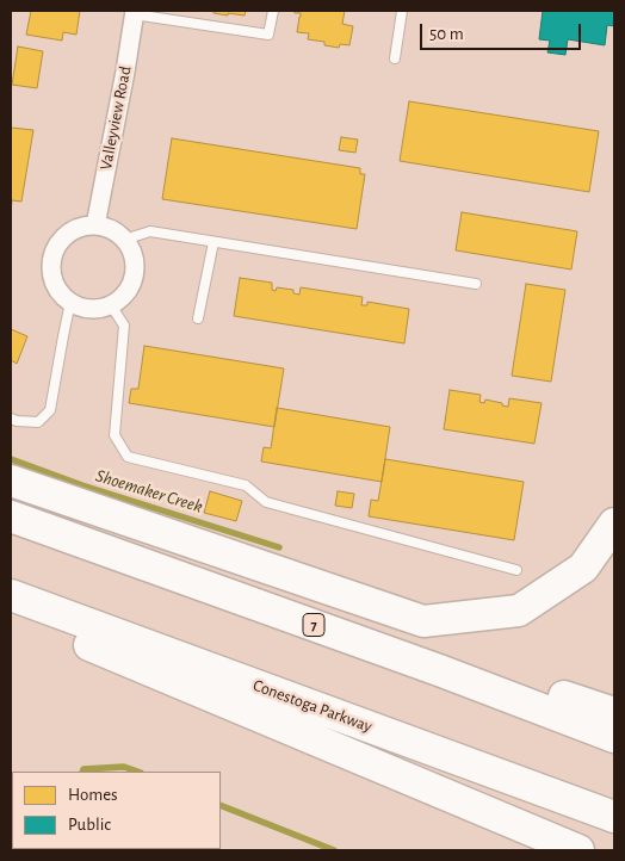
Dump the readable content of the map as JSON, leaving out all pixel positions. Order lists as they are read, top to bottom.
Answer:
{
  "streets": {
    "highway": ["7", "Conestoga Parkway"],
    "street": ["Valleyview Road"]
  },
  "water": ["Shoemaker Creek"],
  "legend": ["Homes", "Public"],
  "scale_bar": "50 m"
}
